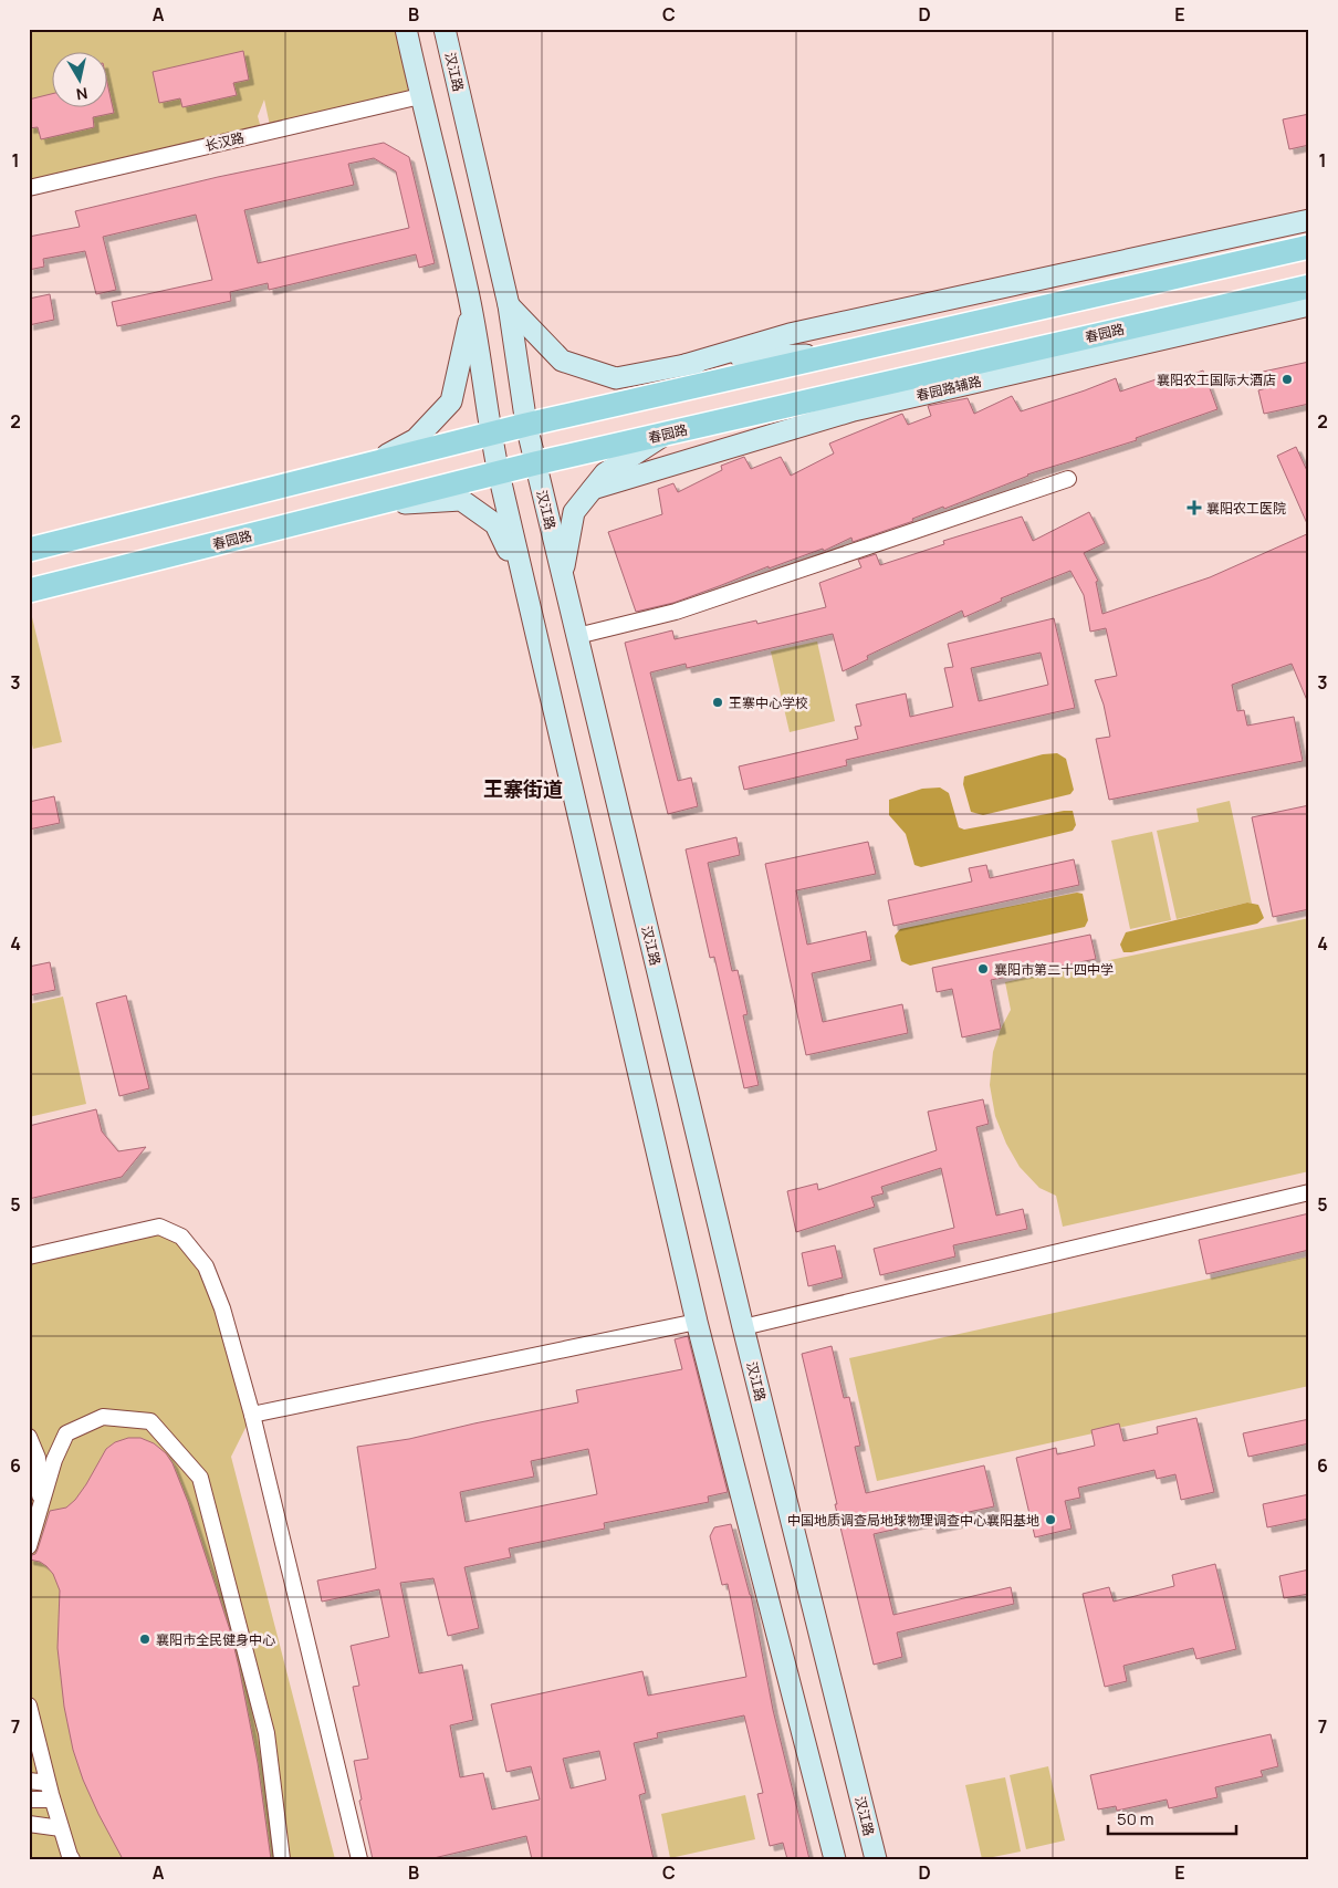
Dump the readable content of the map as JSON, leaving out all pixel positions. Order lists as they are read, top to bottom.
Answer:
{
  "streets": {
    "main road": ["汉江路", "春园路", "春园路辅路"],
    "street": ["长汉路"]
  },
  "crossings": [
    ["汉江路", "春园路"]
  ],
  "districts": ["王寨街道"],
  "places": {
    "other": [
      "襄阳农工国际大酒店",
      "王寨中心学校",
      "襄阳市第二十四中学",
      "中国地质调查局地球物理调查中心襄阳基地",
      "襄阳市全民健身中心"
    ],
    "health": ["襄阳农工医院"]
  },
  "scale_bar": "50 m",
  "north": "bottom",
  "grid": {
    "columns": [
      "A",
      "B",
      "C",
      "D",
      "E"
    ],
    "rows": [
      "1",
      "2",
      "3",
      "4",
      "5",
      "6",
      "7"
    ]
  }
}
